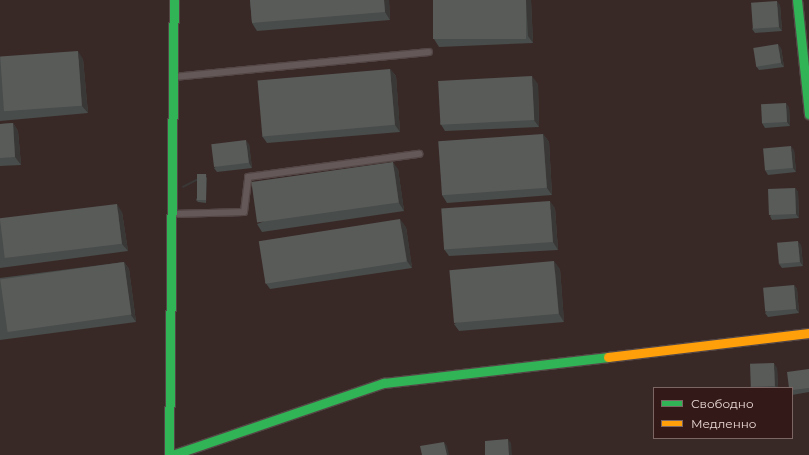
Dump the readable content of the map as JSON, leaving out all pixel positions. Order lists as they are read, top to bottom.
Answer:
{
  "legend": ["Свободно", "Медленно"]
}
